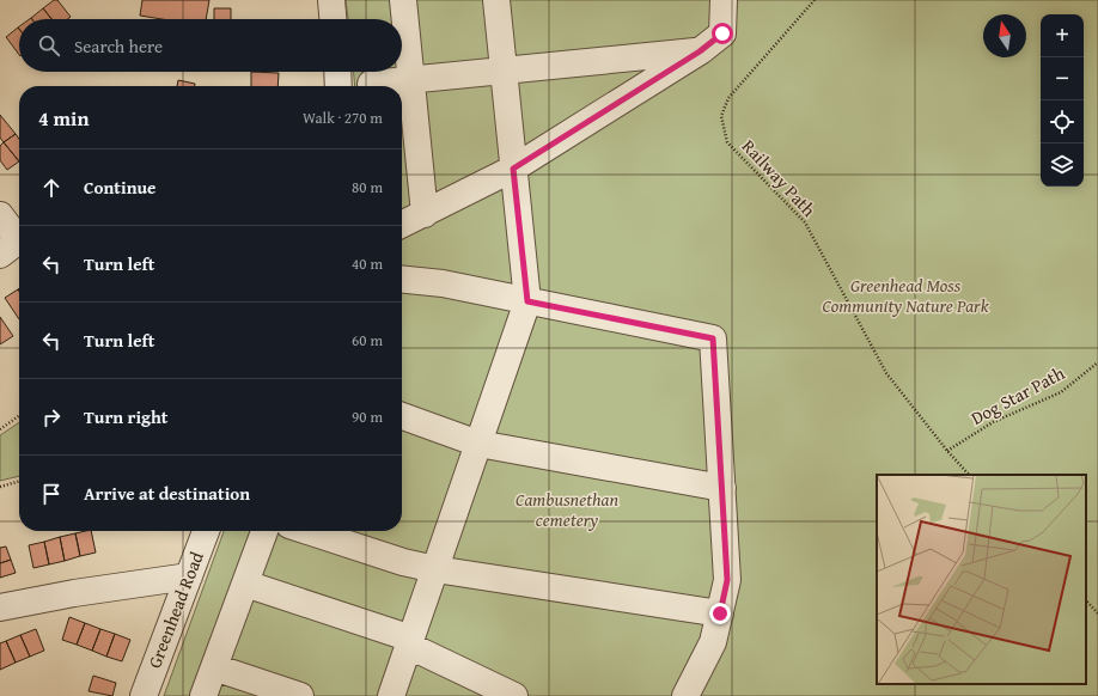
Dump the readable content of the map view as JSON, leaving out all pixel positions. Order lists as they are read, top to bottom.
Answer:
{
  "streets": {
    "street": ["Greenhead Road"],
    "path": ["Railway Path", "Dog Star Path"]
  },
  "crossings": [
    ["Railway Path", "Dog Star Path"]
  ],
  "parks": ["Greenhead Moss Community Nature Park", "Cambusnethan cemetery"],
  "north": "top",
  "page": {
    "map_buttons": ["+", "−"],
    "search": "Search here",
    "heading": ["4 min", "Walk · 270 m"],
    "list": [
      ["Continue", "80 m"],
      ["Turn left", "40 m"],
      ["Turn left", "60 m"],
      ["Turn right", "90 m"],
      "Arrive at destination"
    ]
  }
}
